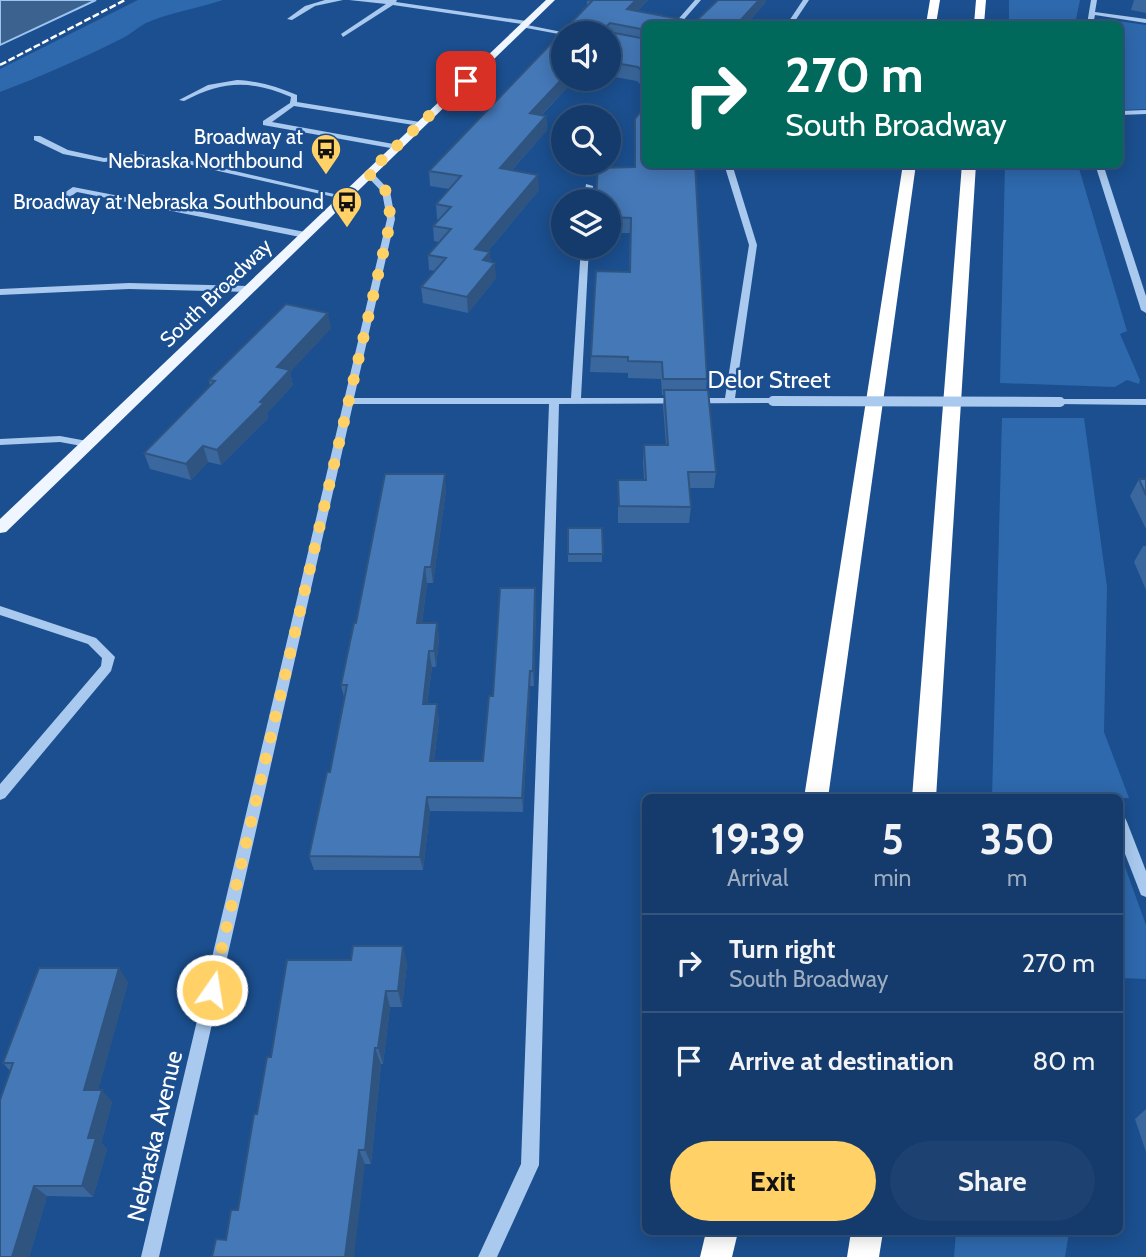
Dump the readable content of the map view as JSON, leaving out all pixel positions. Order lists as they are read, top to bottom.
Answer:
{
  "streets": {
    "main road": ["South Broadway"],
    "street": ["Delor Street", "Nebraska Avenue"]
  },
  "crossings": [
    ["South Broadway", "Nebraska Avenue"],
    ["Delor Street", "Nebraska Avenue"]
  ],
  "places": {
    "bus stop": ["Broadway at Nebraska Northbound", "Broadway at Nebraska Southbound"]
  },
  "page": {
    "turn": ["270 m", "South Broadway"],
    "eta": [
      "19:39",
      "Arrival",
      "5",
      "min",
      "350",
      "m"
    ],
    "list": [
      {
        "name": "Turn right",
        "note": "South Broadway",
        "value": "270 m"
      },
      {
        "name": "Arrive at destination",
        "value": "80 m"
      }
    ],
    "buttons": ["Exit", "Share"]
  }
}
